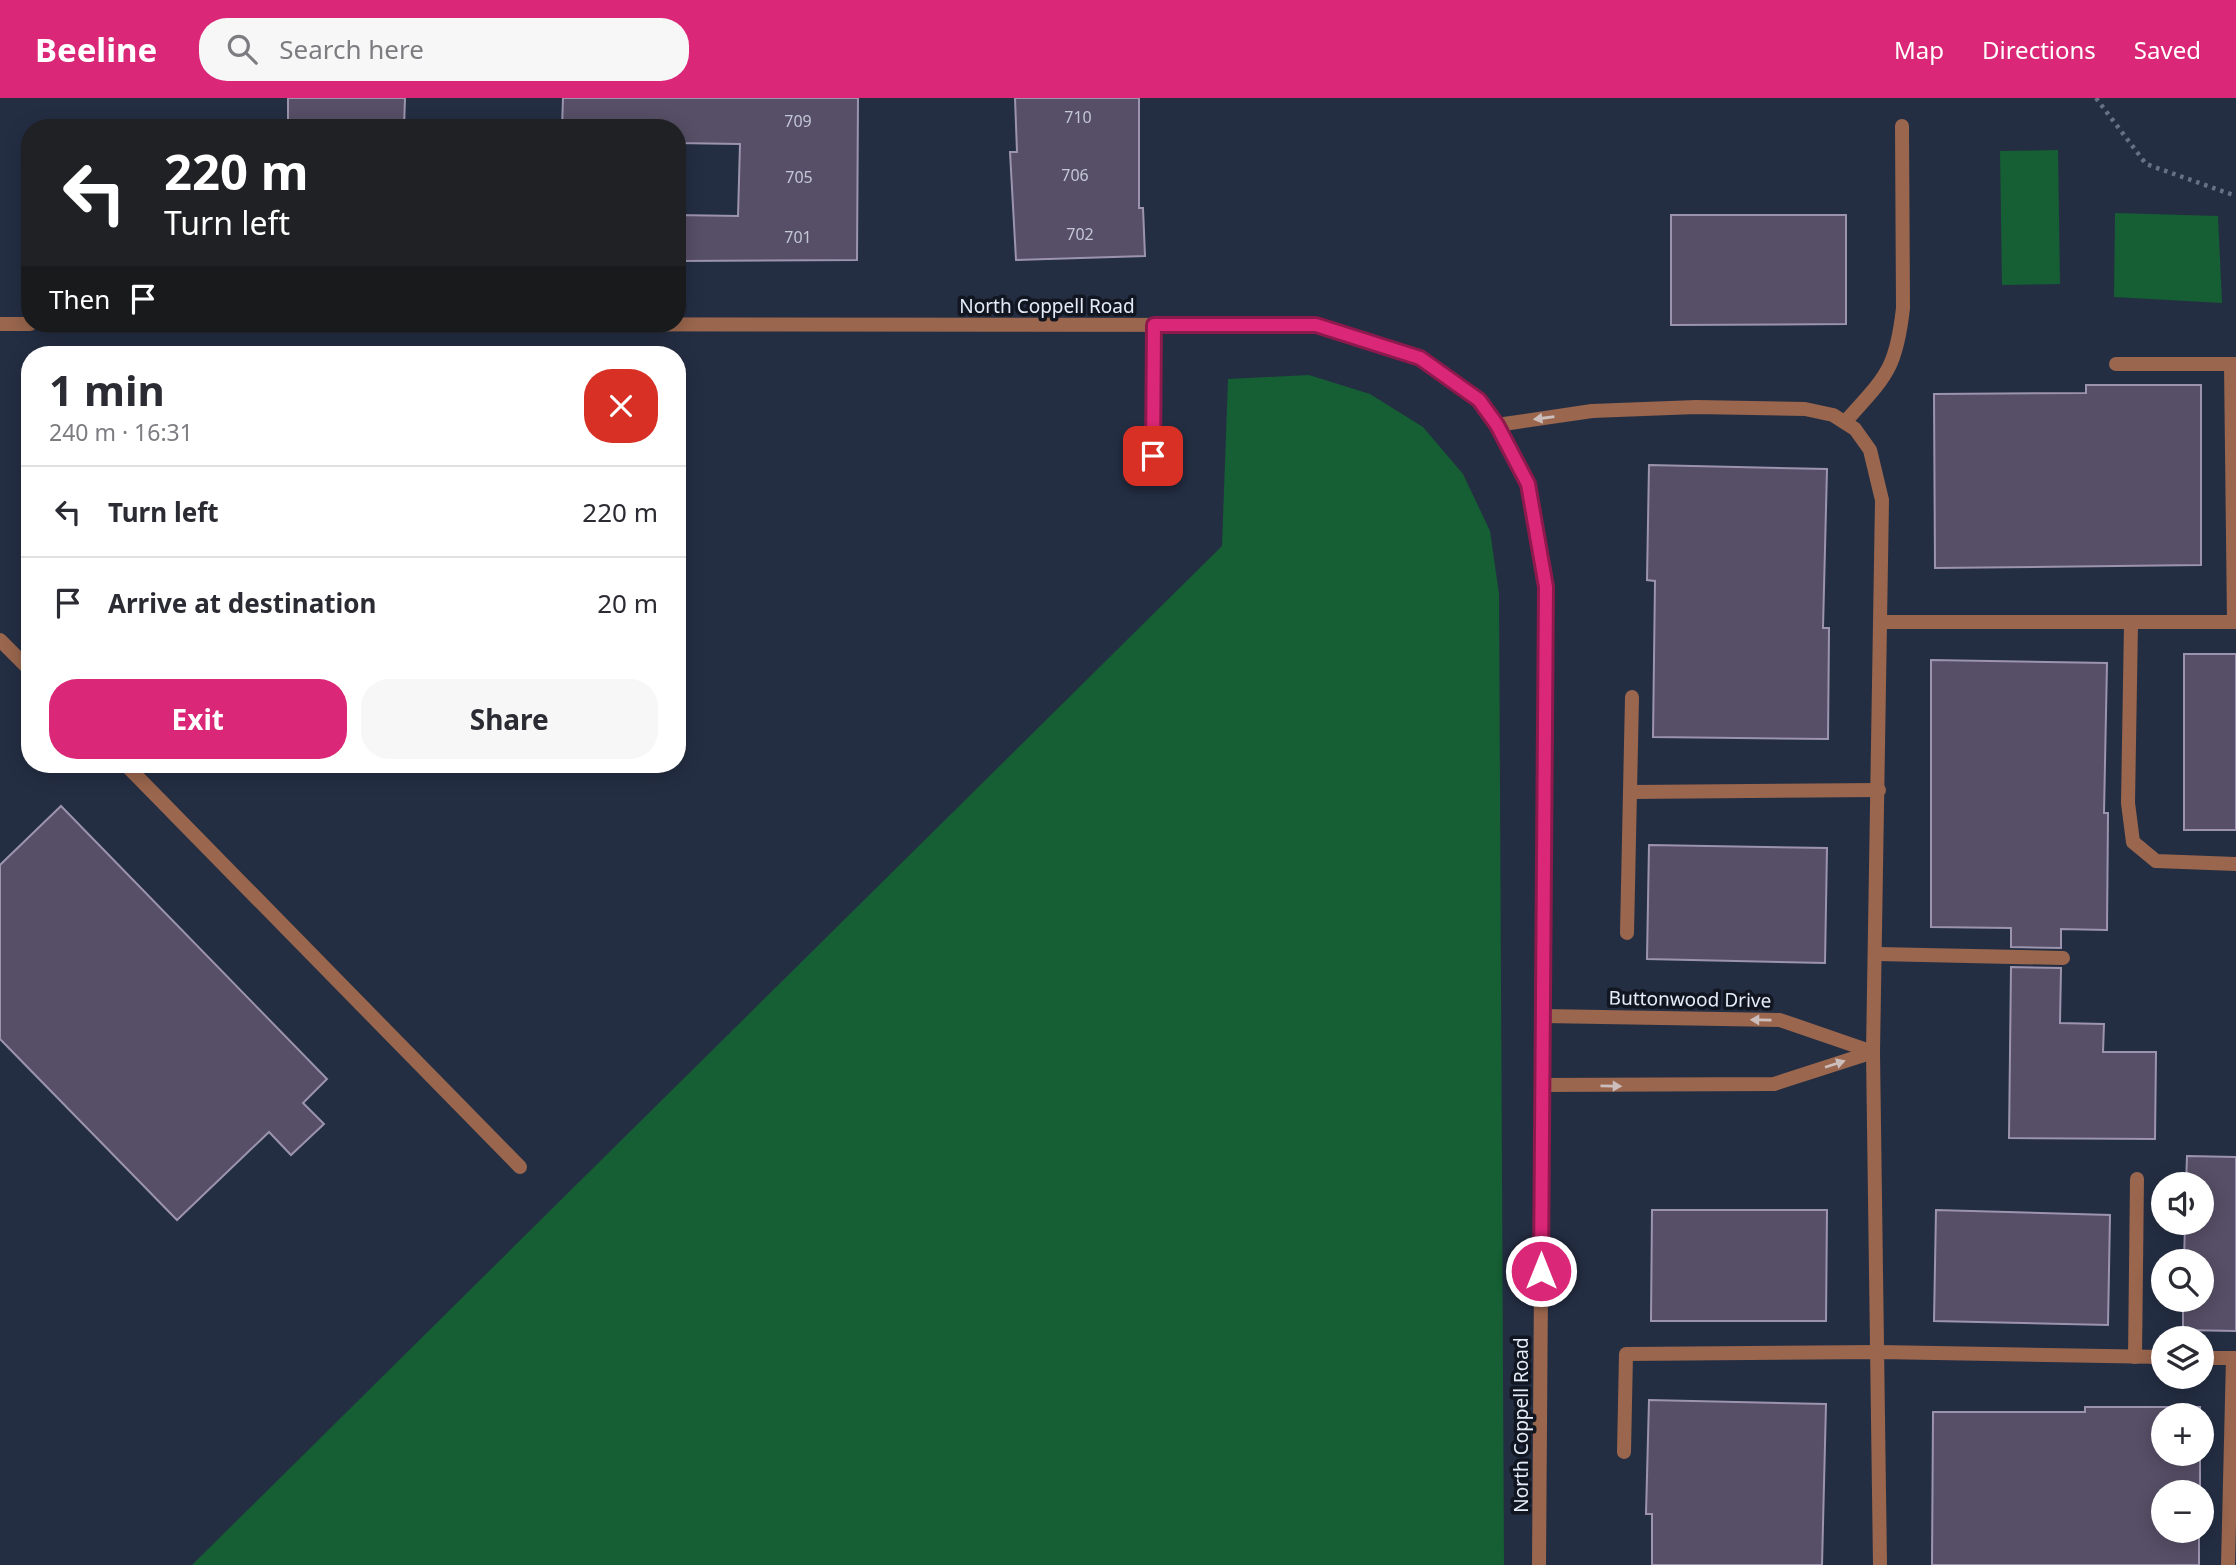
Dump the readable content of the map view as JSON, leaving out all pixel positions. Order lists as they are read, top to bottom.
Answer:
{
  "streets": {
    "street": ["North Coppell Road", "Buttonwood Drive"]
  },
  "crossings": [
    ["North Coppell Road", "Buttonwood Drive"]
  ],
  "house_numbers": [
    "710",
    "709",
    "706",
    "705",
    "702",
    "701"
  ],
  "page": {
    "header": "Beeline",
    "search": "Search here",
    "nav": ["Map", "Directions", "Saved"],
    "turn": ["220 m", "Turn left"],
    "then": "Then",
    "heading": ["1 min", "240 m · 16:31"],
    "list": [
      {
        "name": "Turn left",
        "value": "220 m"
      },
      {
        "name": "Arrive at destination",
        "value": "20 m"
      }
    ],
    "buttons": ["Exit", "Share"],
    "map_buttons": ["+", "−"]
  }
}
